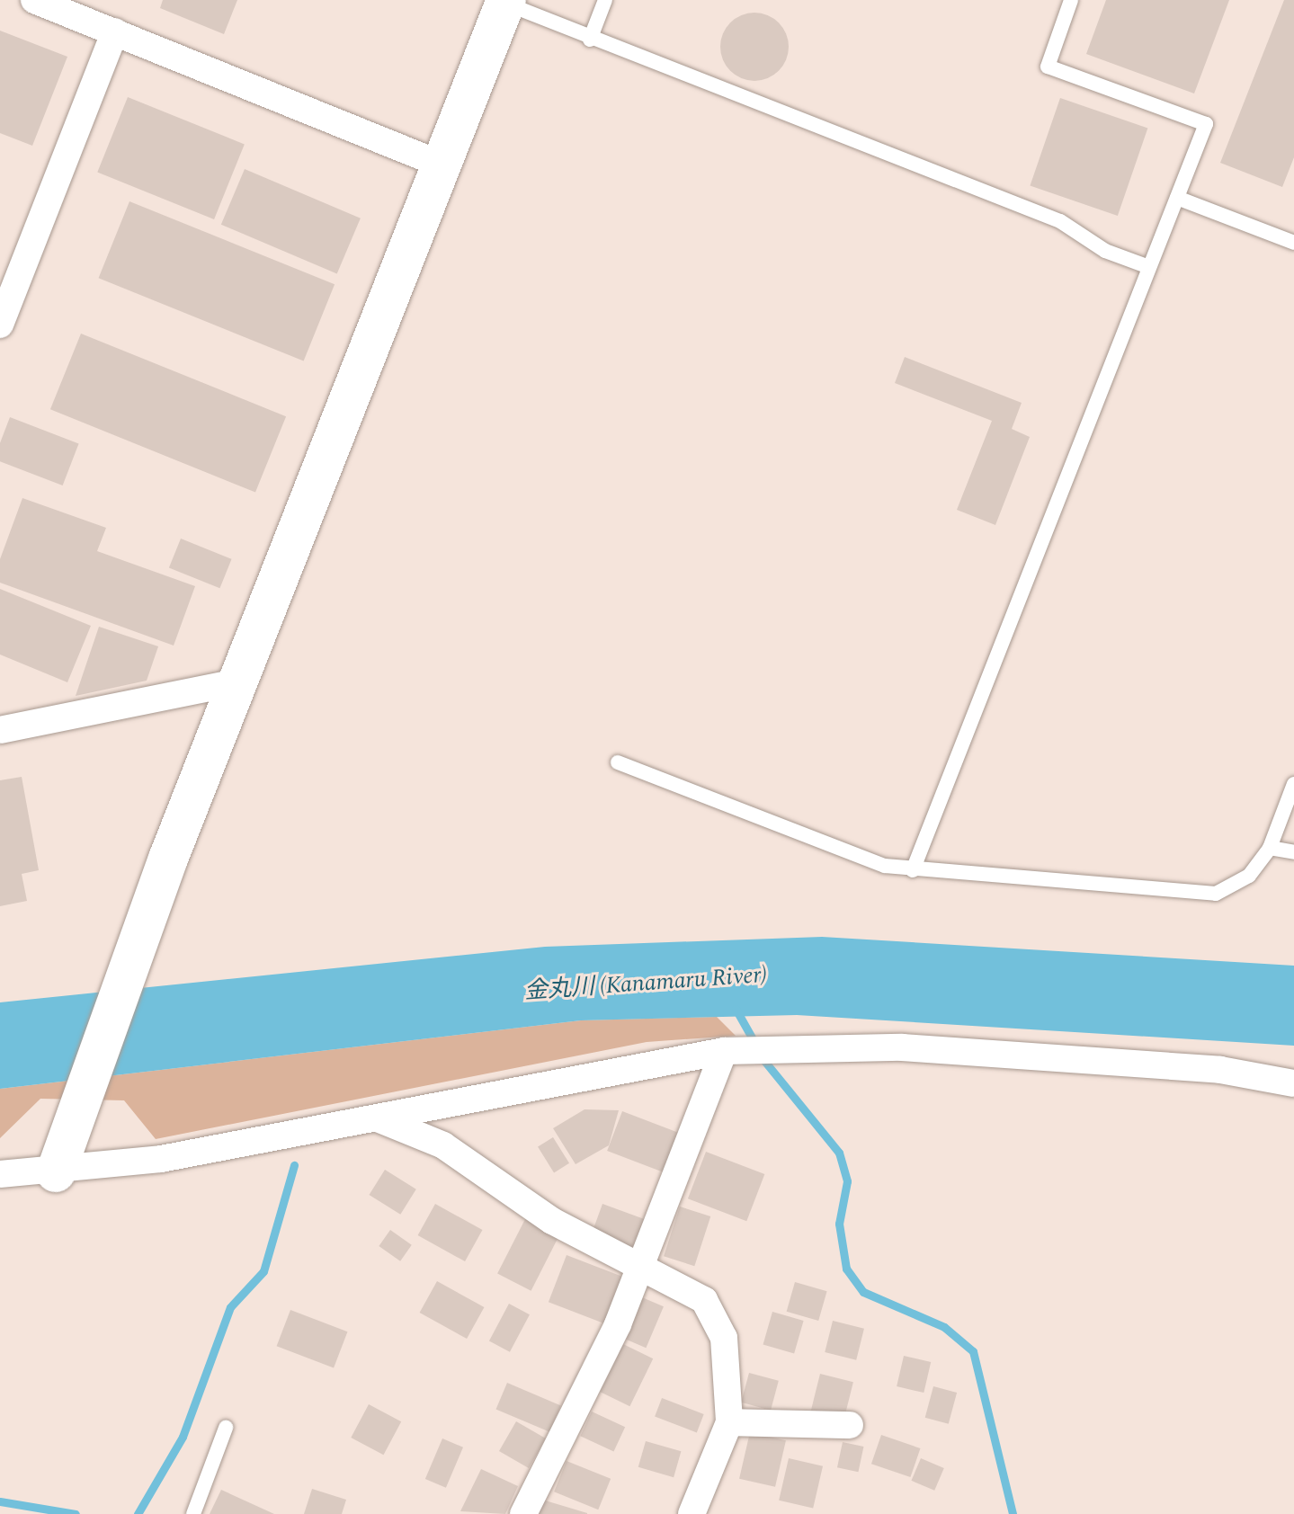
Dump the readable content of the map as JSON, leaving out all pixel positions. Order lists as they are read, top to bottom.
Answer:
{
  "water": ["金丸川 (Kanamaru River)"]
}
